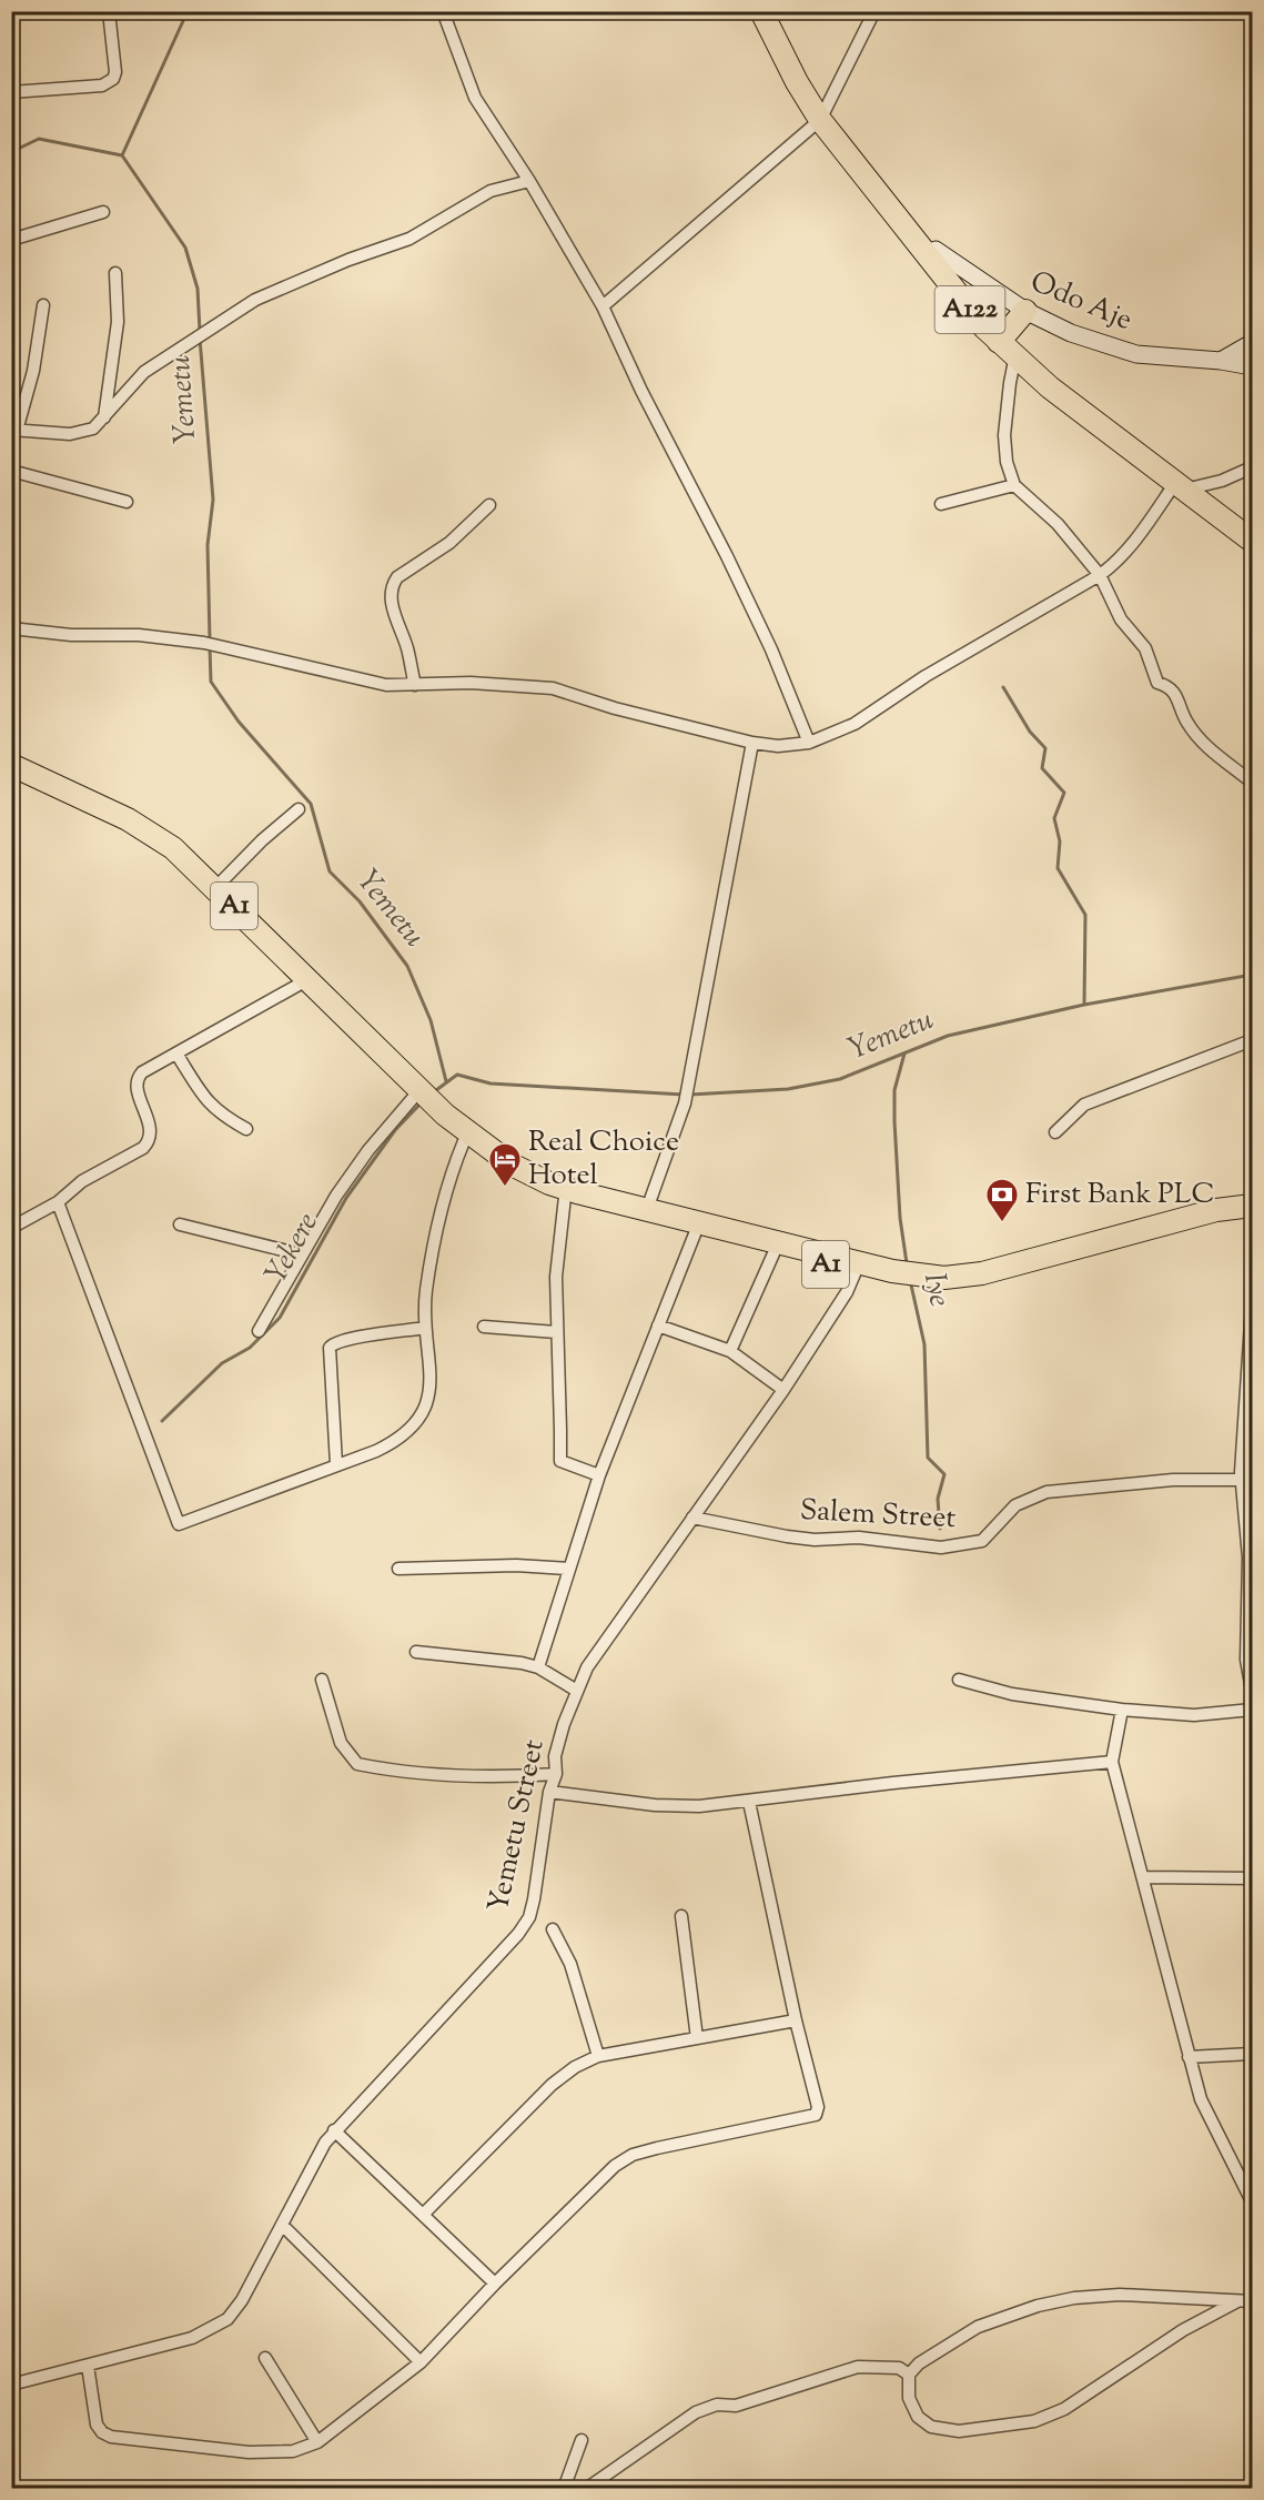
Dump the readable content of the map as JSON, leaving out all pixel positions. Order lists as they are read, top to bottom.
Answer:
{
  "streets": {
    "highway": ["A122", "A1"],
    "street": ["Odo Aje", "Salem Street", "Yemetu Street"]
  },
  "crossings": [
    ["Odo Aje", "A122"],
    ["A1", "Yemetu Street"],
    ["Salem Street", "Yemetu Street"]
  ],
  "water": ["Yemetu", "Yekere", "Iye"],
  "places": {
    "hotel": ["Real Choice Hotel"],
    "bank": ["First Bank PLC"]
  }
}
